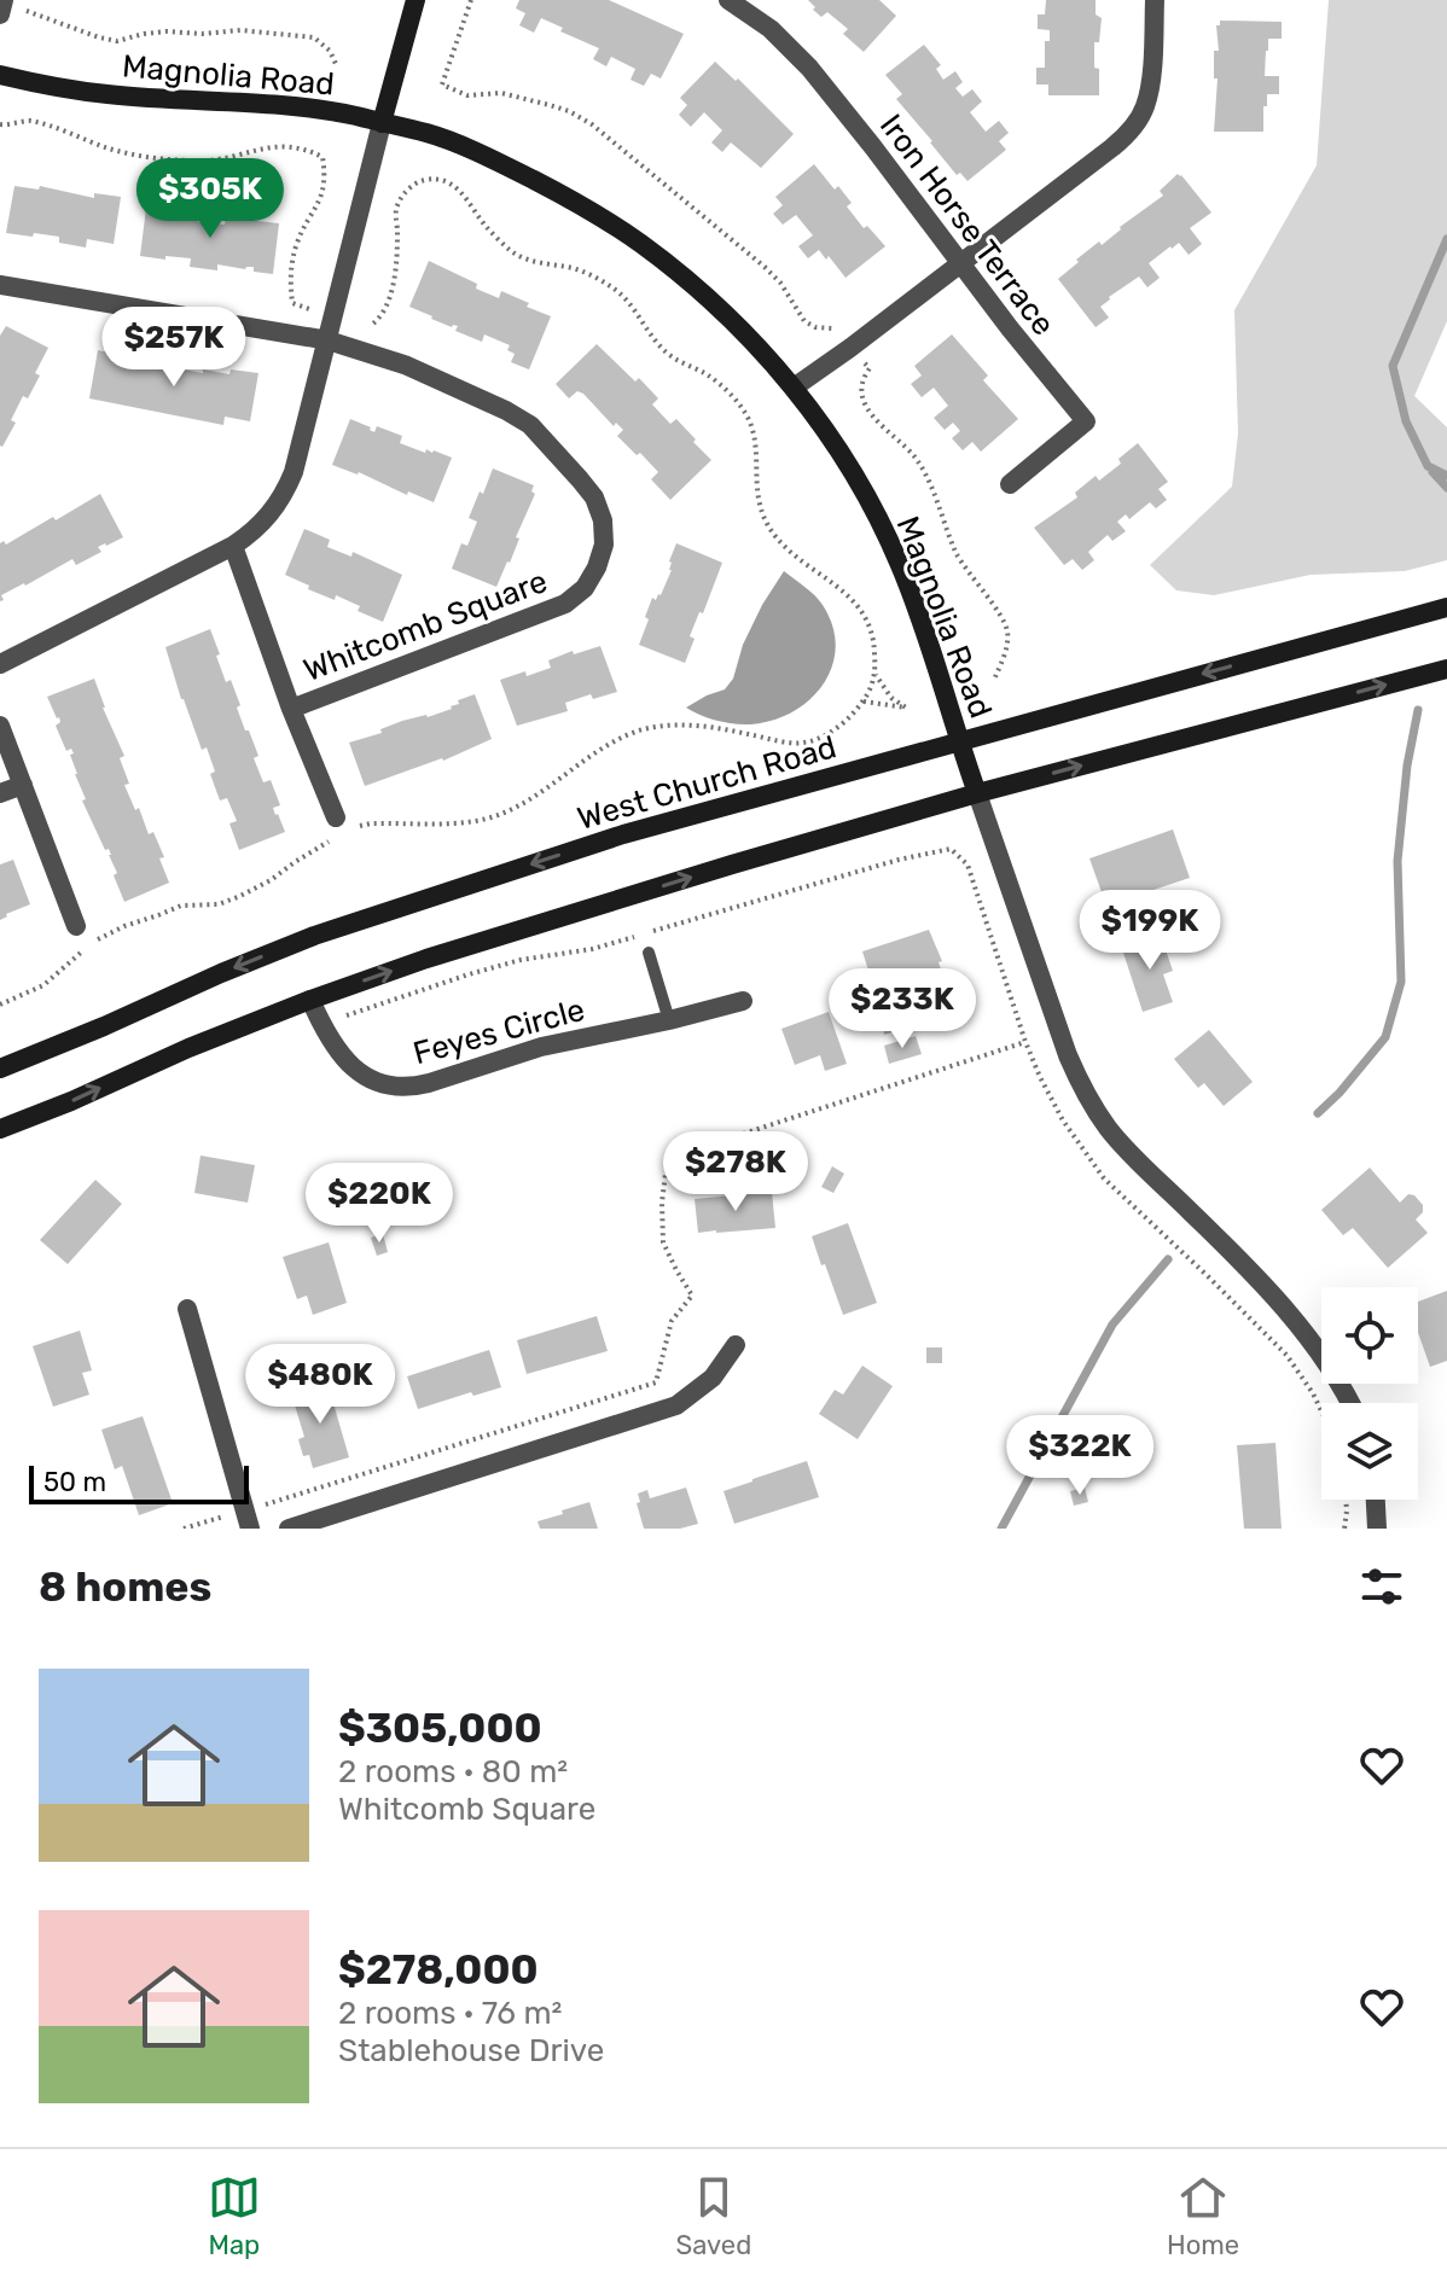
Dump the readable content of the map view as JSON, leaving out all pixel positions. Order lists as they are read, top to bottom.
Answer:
{
  "streets": {
    "main road": ["Magnolia Road", "West Church Road"],
    "street": ["Iron Horse Terrace", "Whitcomb Square", "Feyes Circle"]
  },
  "crossings": [
    ["Magnolia Road", "West Church Road"]
  ],
  "scale_bar": "50 m",
  "page": {
    "price": [
      "$305K",
      "$257K",
      "$199K",
      "$233K",
      "$278K",
      "$220K",
      "$480K",
      "$322K"
    ],
    "scale": "50 m",
    "heading": "8 homes",
    "list": [
      {
        "name": "$305,000",
        "note": "2 rooms · 80 m² · Whitcomb Square"
      },
      {
        "name": "$278,000",
        "note": "2 rooms · 76 m² · Stablehouse Drive"
      }
    ],
    "tabs": ["Map", "Saved", "Home"]
  }
}
